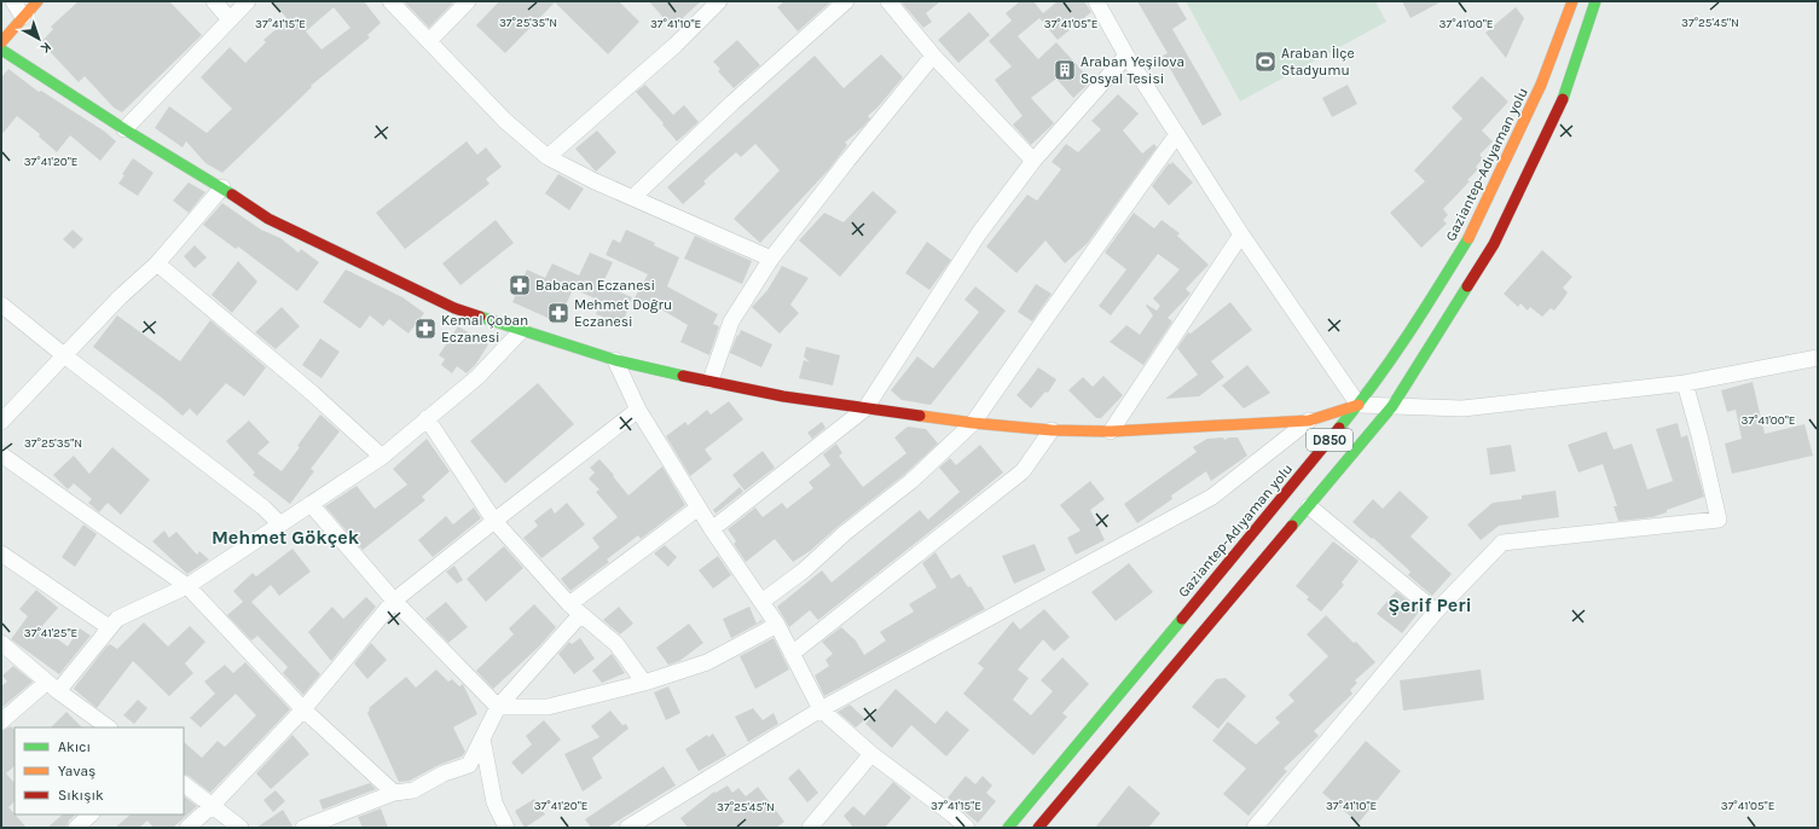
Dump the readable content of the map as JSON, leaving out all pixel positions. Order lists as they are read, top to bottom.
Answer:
{
  "streets": {
    "main road": ["Gaziantep-Adıyaman yolu", "D850"]
  },
  "districts": ["Mehmet Gökçek", "Şerif Peri"],
  "places": {
    "sports": ["Araban İlçe Stadyumu"],
    "building": ["Araban Yeşilova Sosyal Tesisi"],
    "pharmacy": ["Babacan Eczanesi", "Mehmet Doğru Eczanesi", "Kemal Çoban Eczanesi"]
  },
  "legend": ["Akıcı", "Yavaş", "Sıkışık"],
  "north": "bottom right",
  "coordinates": [
    "37°25'45\"N",
    "37°25'35\"N",
    "37°41'15\"E",
    "37°41'10\"E",
    "37°41'05\"E",
    "37°41'00\"E",
    "37°41'20\"E",
    "37°41'25\"E"
  ]
}
